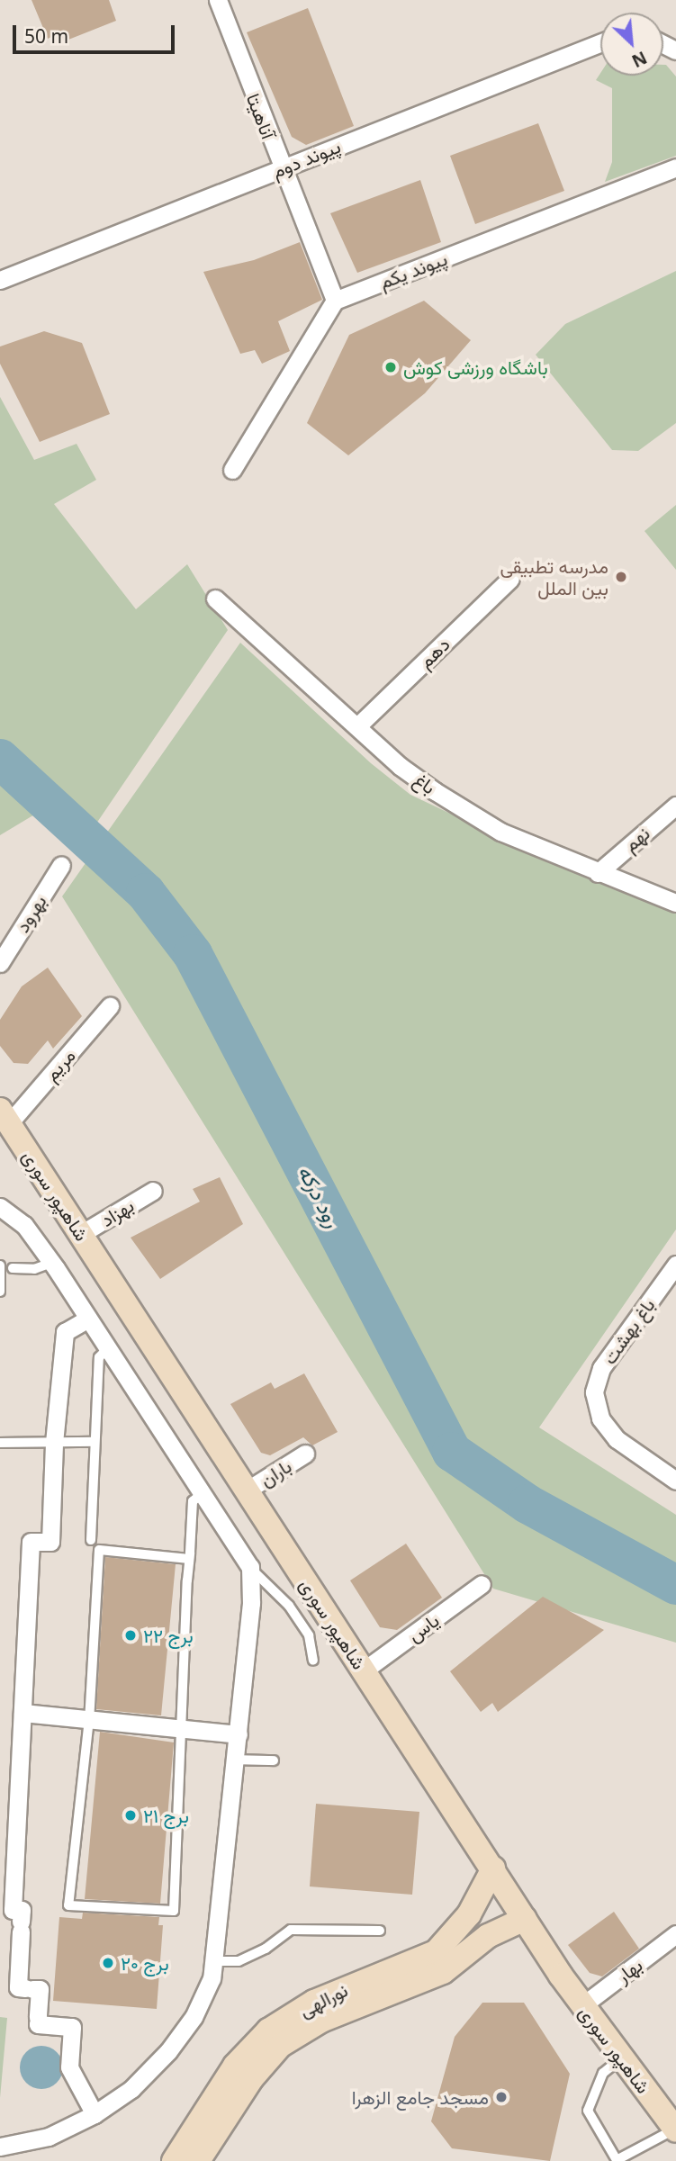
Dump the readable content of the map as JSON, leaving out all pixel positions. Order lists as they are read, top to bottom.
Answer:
{
  "streets": {
    "street": [
      "آناهیتا",
      "پیوند دوم",
      "پیوند یکم",
      "دهم",
      "باغ",
      "نهم",
      "بهرود",
      "مریم",
      "شاهپور سوری",
      "بهزاد",
      "باغ بهشت",
      "باران",
      "یاس",
      "بهار",
      "نورالهی"
    ]
  },
  "crossings": [
    ["آناهیتا", "پیوند دوم"],
    ["آناهیتا", "پیوند یکم"],
    ["دهم", "باغ"],
    ["باغ", "نهم"],
    ["مریم", "شاهپور سوری"],
    ["شاهپور سوری", "بهزاد"],
    ["شاهپور سوری", "باران"],
    ["شاهپور سوری", "یاس"],
    ["شاهپور سوری", "بهار"],
    ["شاهپور سوری", "نورالهی"]
  ],
  "water": ["رود درکه"],
  "places": [
    "باشگاه ورزشی کوش",
    "مدرسه تطبیقی بین الملل",
    "برج ۲۲",
    "برج ۲۱",
    "برج ۲۰",
    "مسجد جامع الزهرا"
  ],
  "scale_bar": "50 m",
  "north": "bottom right"
}
